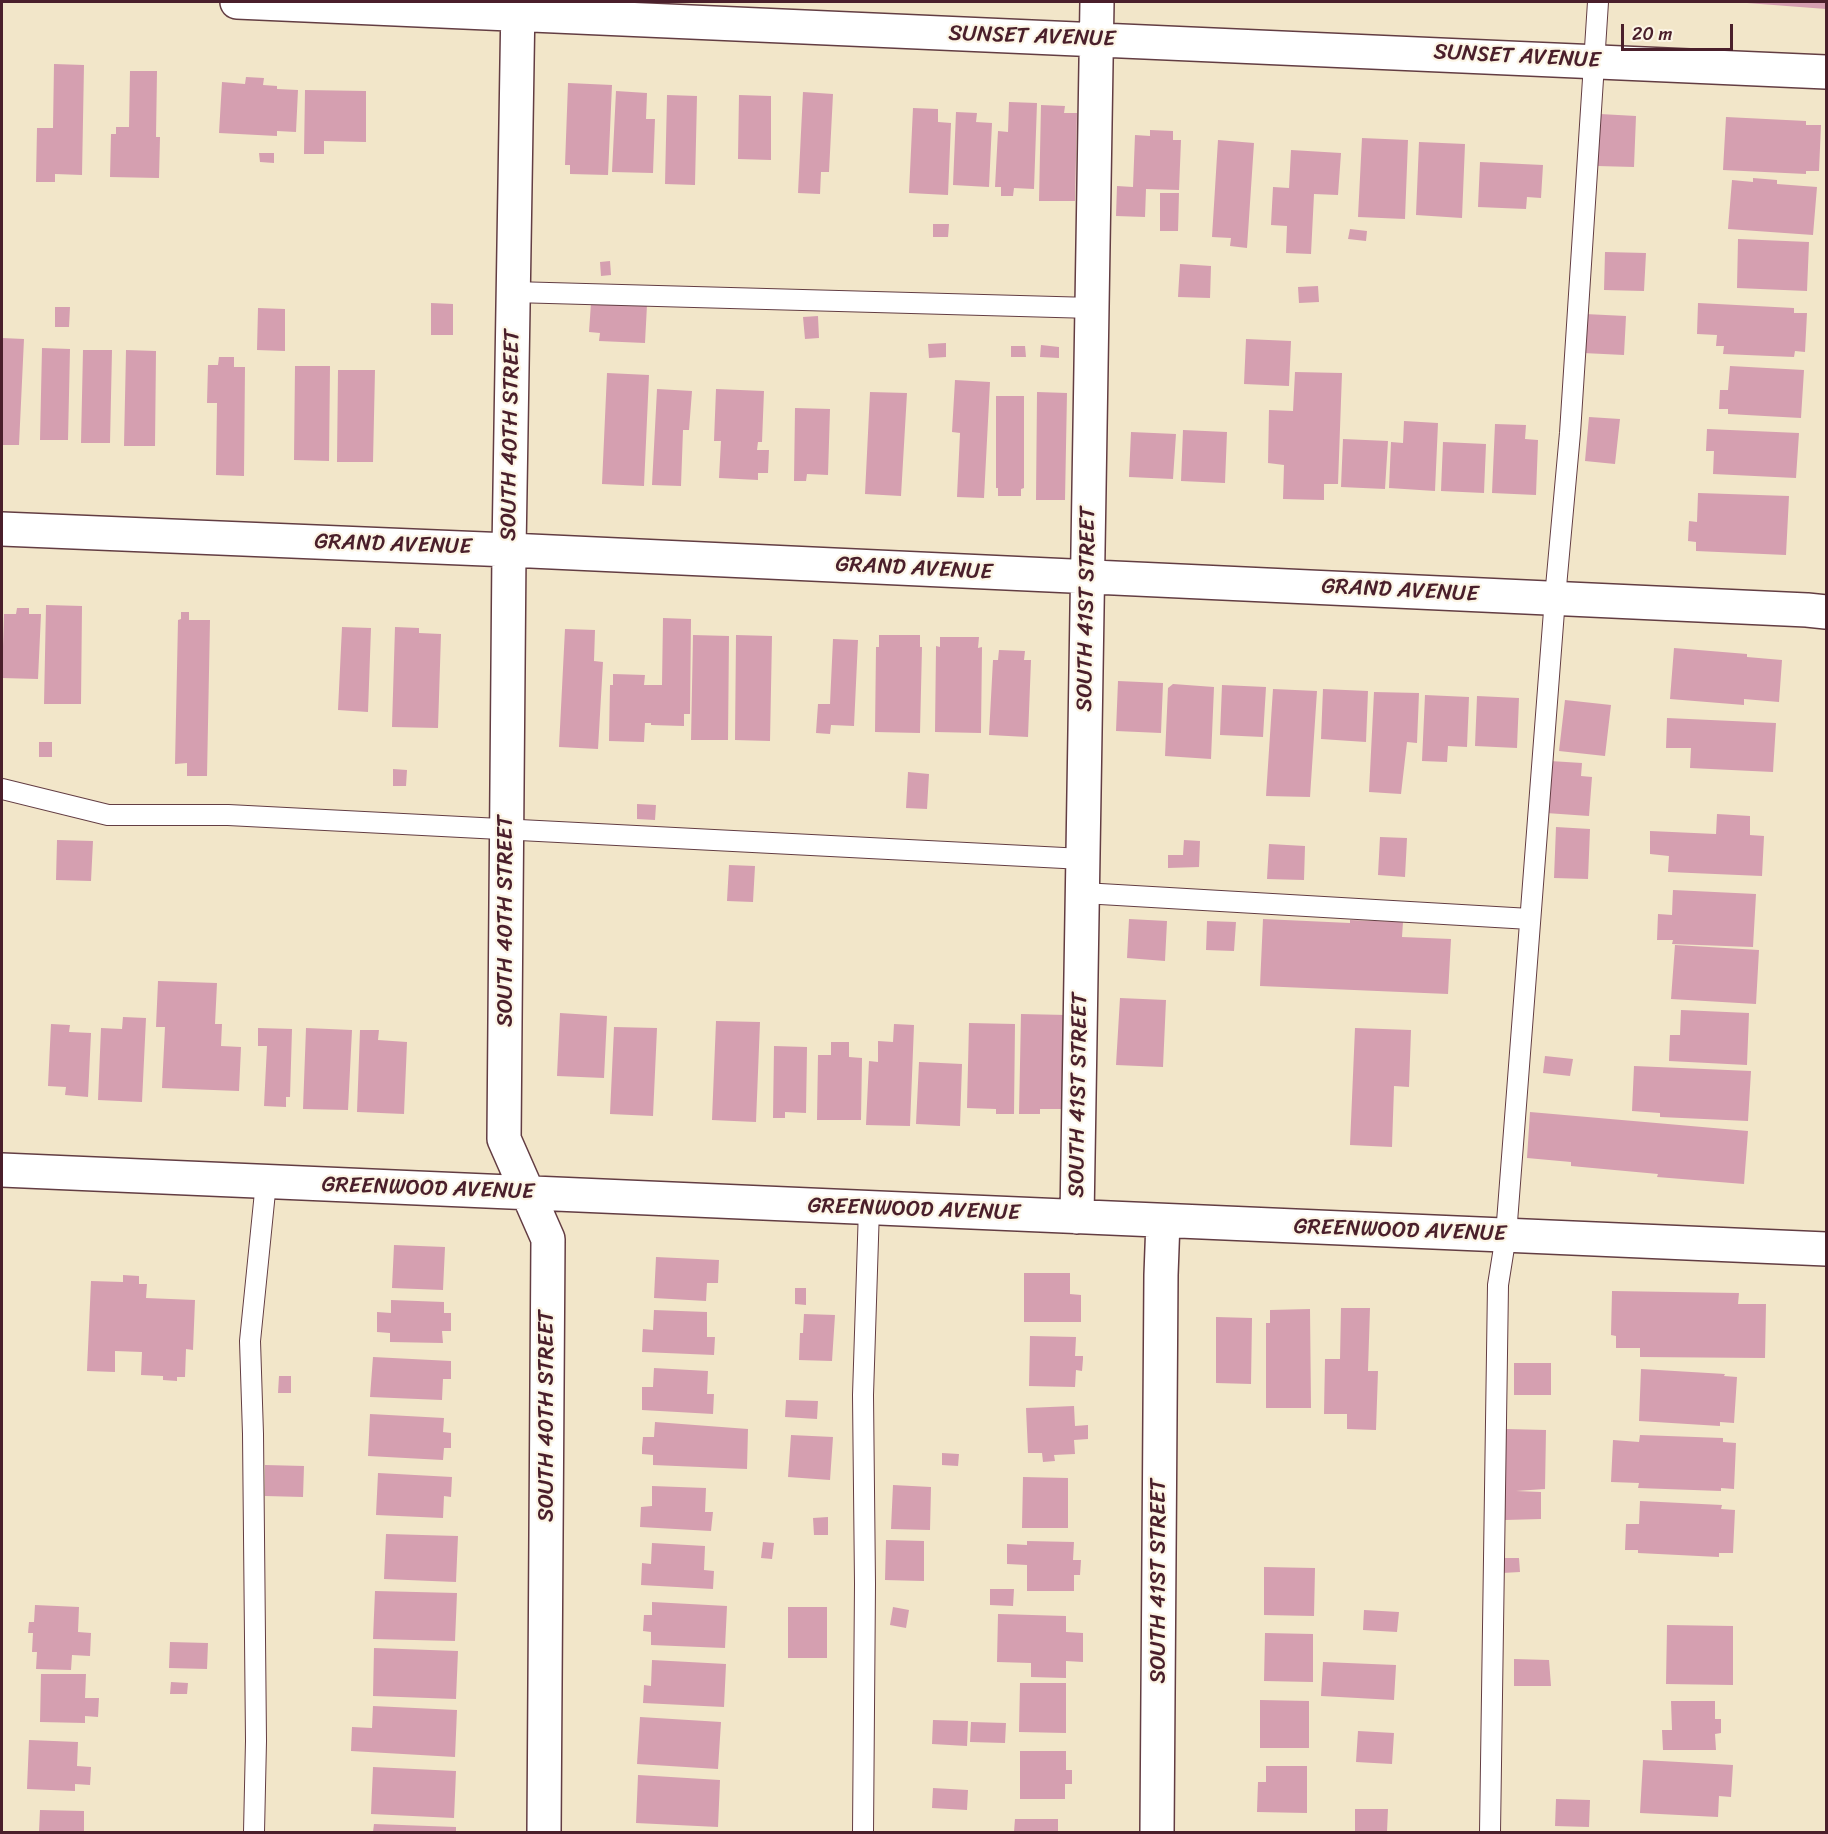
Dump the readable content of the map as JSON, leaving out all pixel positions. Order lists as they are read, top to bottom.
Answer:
{
  "streets": {
    "street": [
      "SUNSET AVENUE",
      "SOUTH 40TH STREET",
      "GRAND AVENUE",
      "SOUTH 41ST STREET",
      "GREENWOOD AVENUE"
    ]
  },
  "crossings": [
    ["SUNSET AVENUE", "SOUTH 40TH STREET"],
    ["SUNSET AVENUE", "SOUTH 41ST STREET"],
    ["SOUTH 40TH STREET", "GRAND AVENUE"],
    ["SOUTH 40TH STREET", "GREENWOOD AVENUE"],
    ["GRAND AVENUE", "SOUTH 41ST STREET"],
    ["SOUTH 41ST STREET", "GREENWOOD AVENUE"]
  ],
  "scale_bar": "20 m"
}
